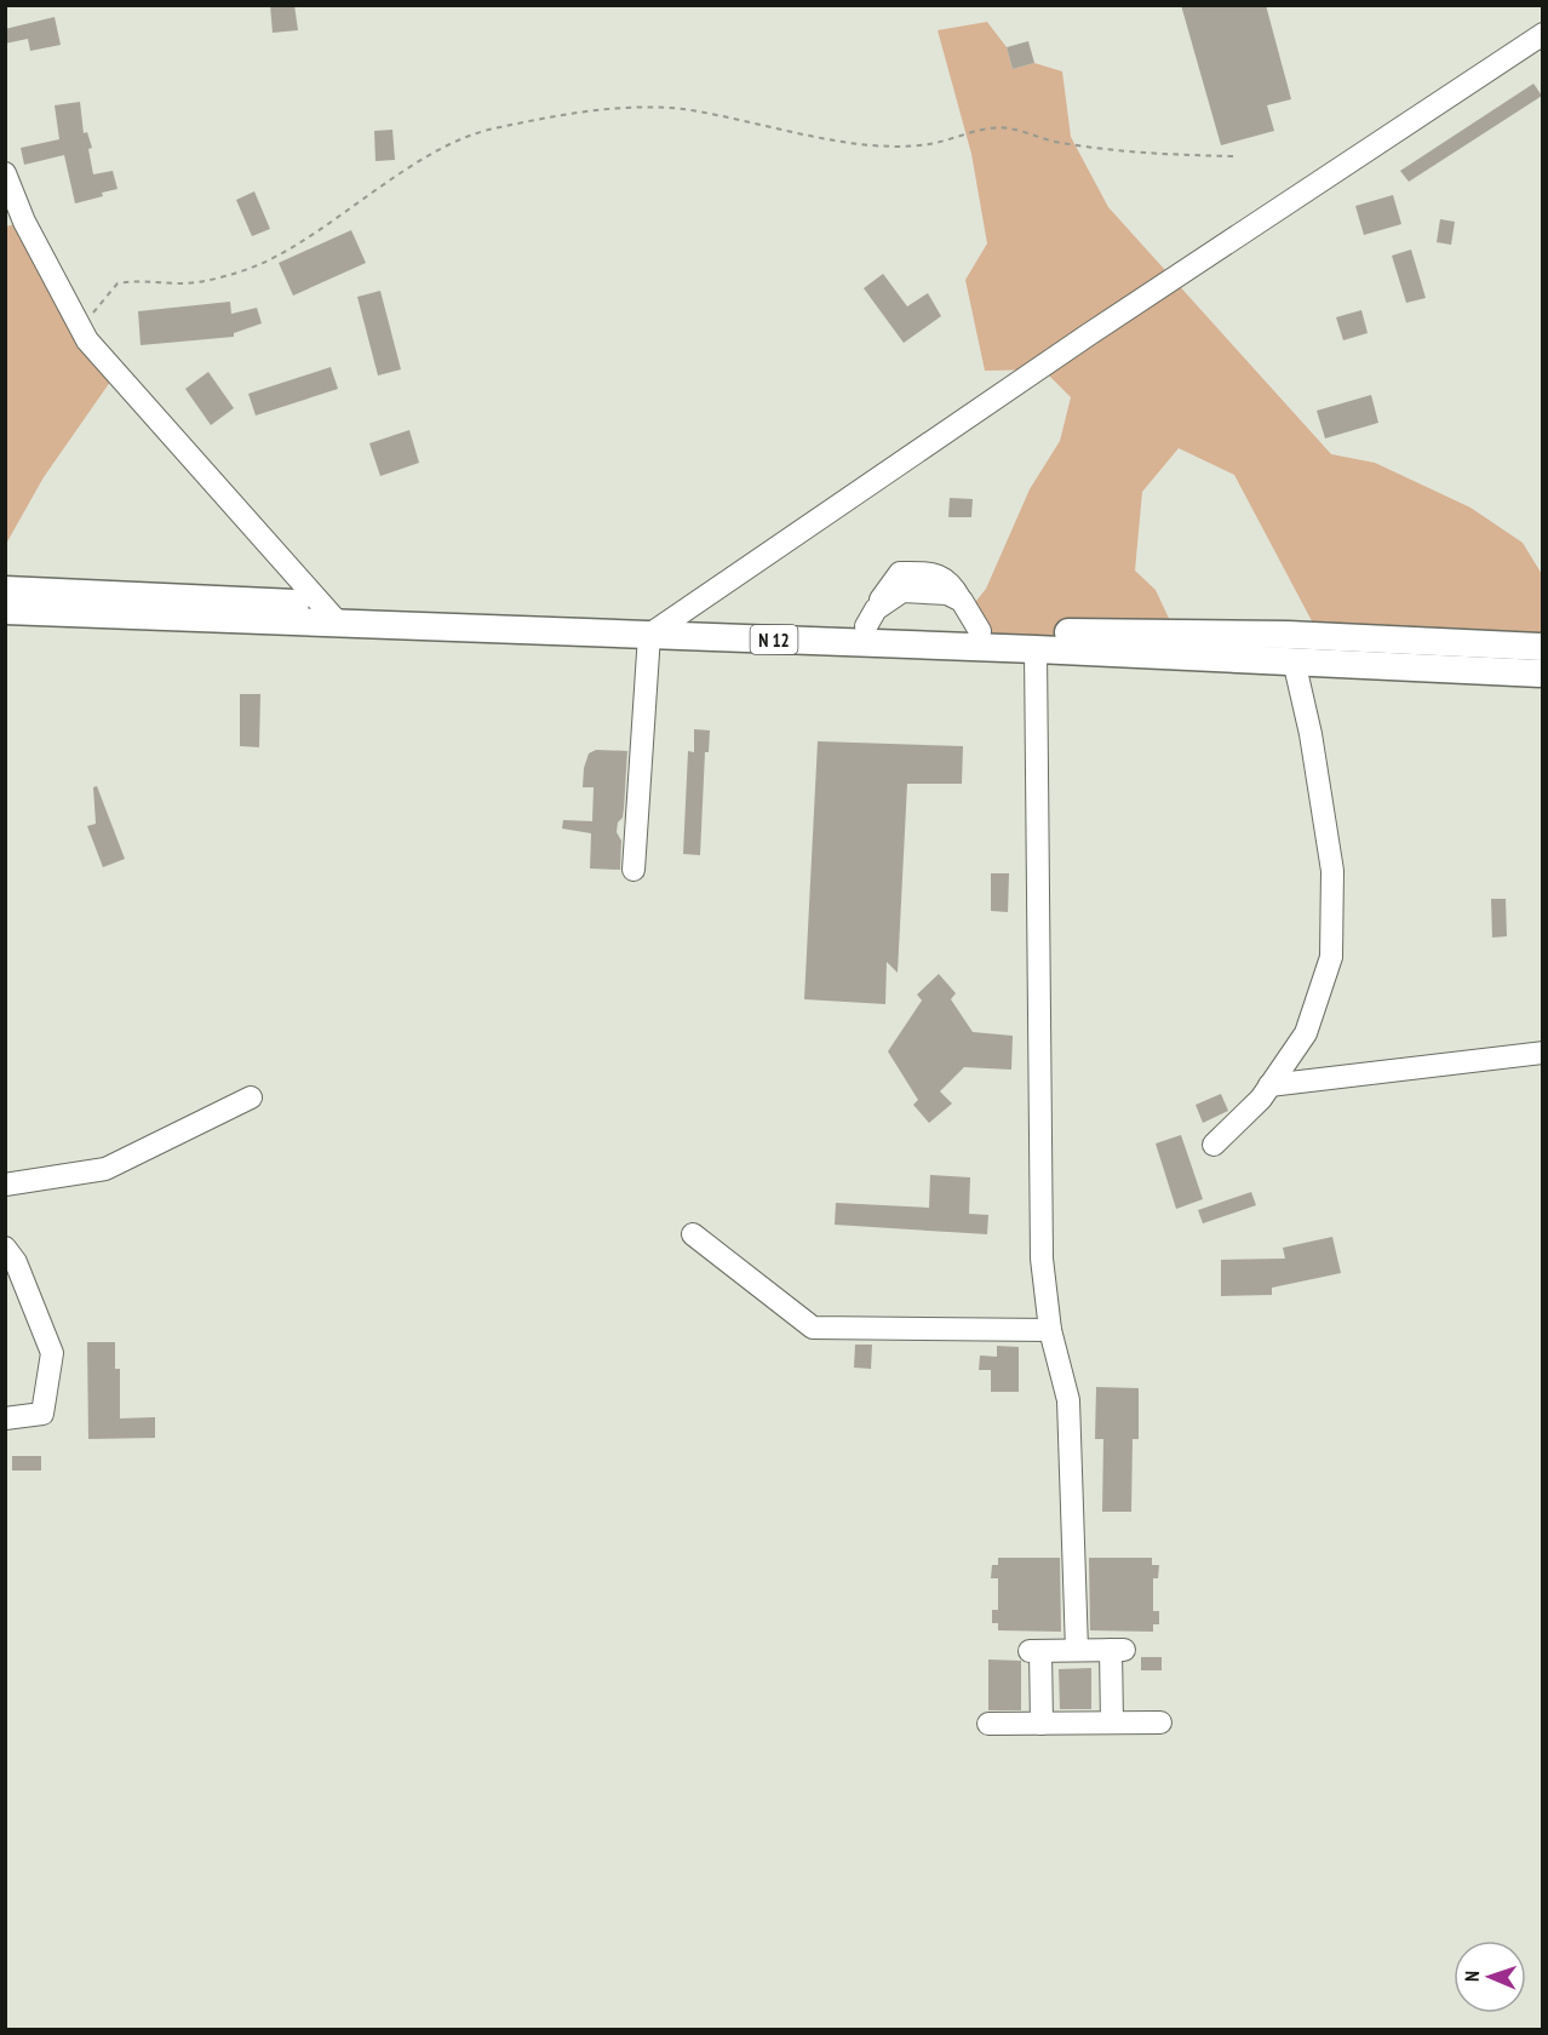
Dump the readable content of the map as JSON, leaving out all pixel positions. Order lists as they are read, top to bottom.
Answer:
{
  "streets": {
    "main road": ["N 12"]
  },
  "north": "left"
}
